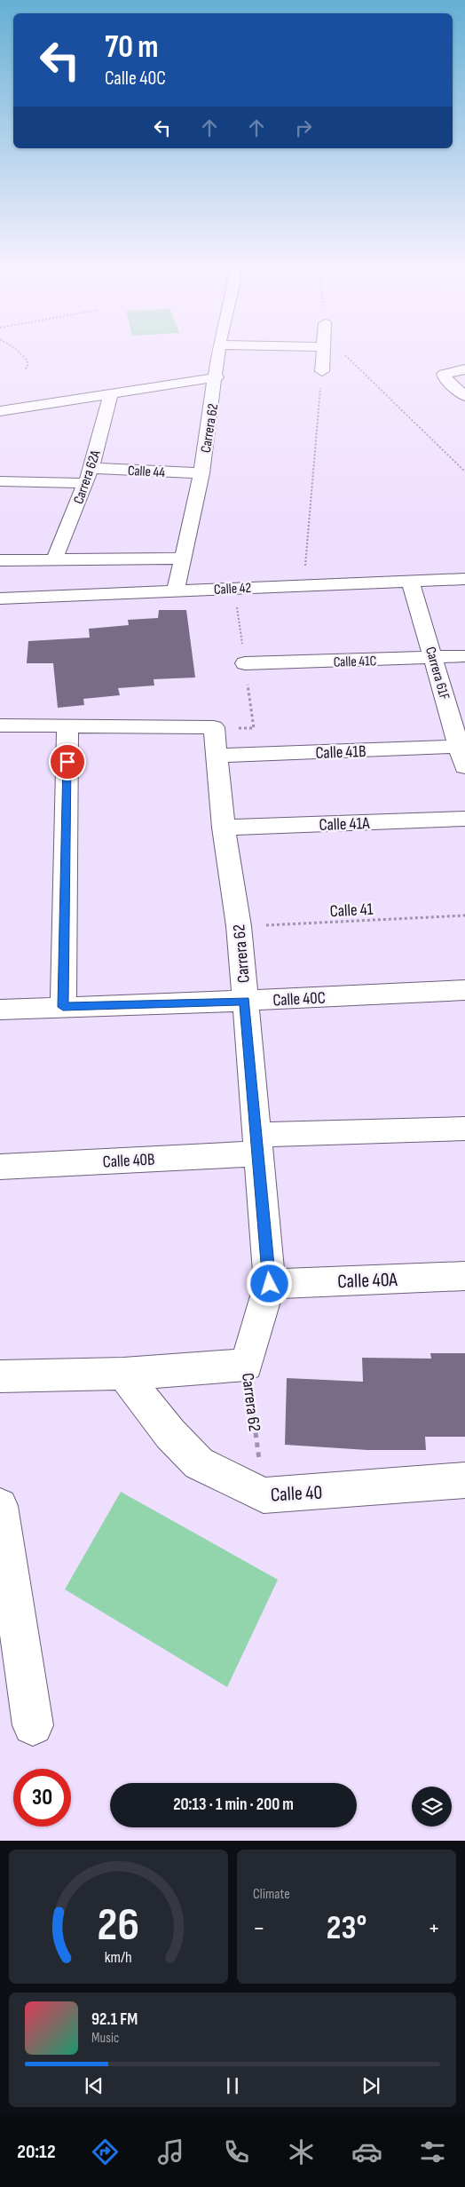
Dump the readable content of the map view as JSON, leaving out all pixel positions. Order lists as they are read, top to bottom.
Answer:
{
  "streets": {
    "street": [
      "Carrera 62",
      "Calle 44",
      "Carrera 62A",
      "Calle 42",
      "Calle 41C",
      "Carrera 61F",
      "Calle 41B",
      "Calle 41A",
      "Calle 40C",
      "Calle 40B",
      "Calle 40A",
      "Calle 40"
    ],
    "path": ["Calle 41"]
  },
  "crossings": [
    ["Carrera 62", "Calle 44"],
    ["Carrera 62", "Calle 42"],
    ["Carrera 62", "Calle 41B"],
    ["Carrera 62", "Calle 41A"],
    ["Carrera 62", "Calle 41"],
    ["Carrera 62", "Calle 40C"],
    ["Carrera 62", "Calle 40B"],
    ["Carrera 62", "Calle 40A"],
    ["Carrera 62", "Calle 40"],
    ["Calle 44", "Carrera 62A"],
    ["Calle 42", "Carrera 61F"],
    ["Calle 41C", "Carrera 61F"],
    ["Carrera 61F", "Calle 41B"]
  ],
  "page": {
    "turn": ["70 m", "Calle 40C"],
    "limit": "30",
    "trip": "20:13 · 1 min · 200 m",
    "tile": "Climate",
    "heat": ["−", "23°", "+"],
    "song": ["92.1 FM", "Music"],
    "tabs": "20:12",
    "gauge": ["26", "km/h"]
  }
}
